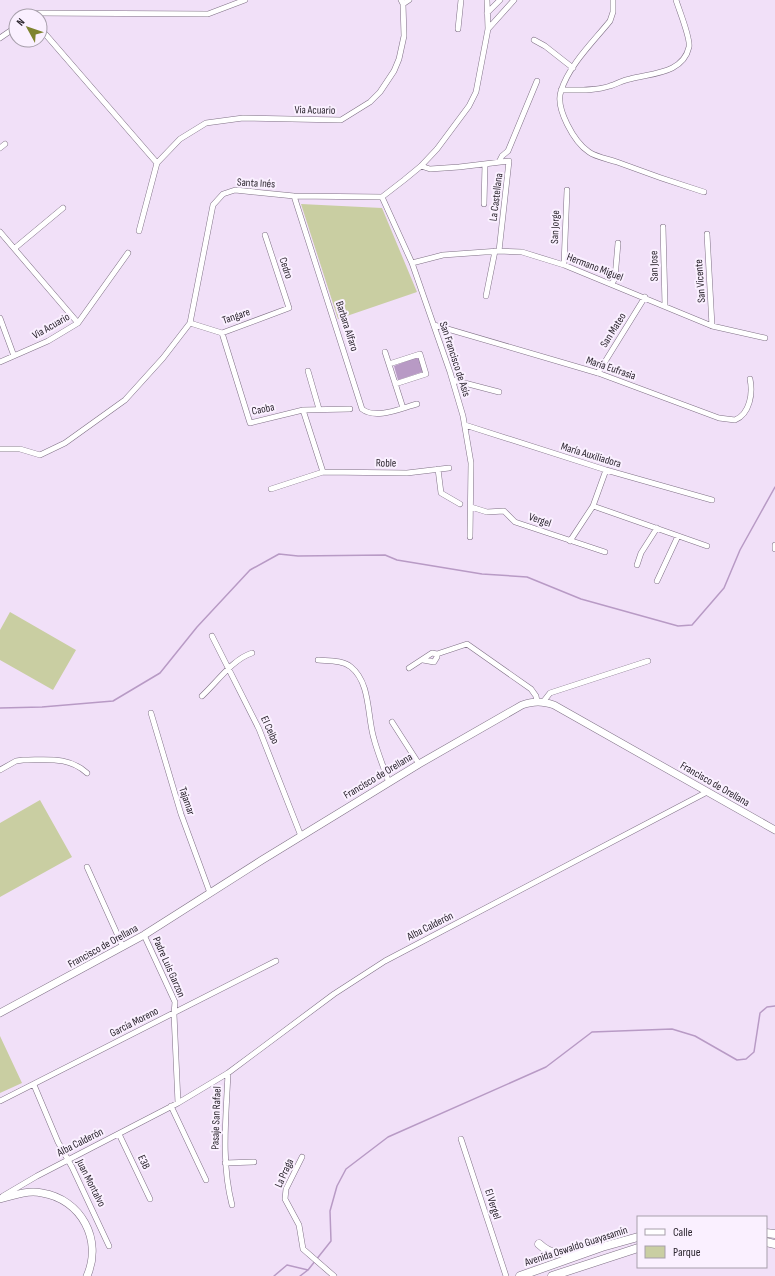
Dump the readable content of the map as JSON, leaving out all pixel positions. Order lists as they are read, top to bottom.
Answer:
{
  "streets": {
    "main road": ["Avenida Oswaldo Guayasamín"],
    "street": [
      "Via Acuario",
      "Santa Inés",
      "La Castellana",
      "San Jorge",
      "San Jose",
      "Hermano Miguel",
      "Cedro",
      "San Vicente",
      "Tangare",
      "Barbara Alfaro",
      "San Mateo",
      "San Francisco de Asís",
      "María Eufrasia",
      "Caoba",
      "María Auxiliadora",
      "Roble",
      "Vergel",
      "El Ceibo",
      "Francisco de Orellana",
      "Tajamar",
      "Alba Calderón",
      "Padre Luis Garzon",
      "García Moreno",
      "Pasaje San Rafael",
      "E3B",
      "La Praga",
      "Juan Montalvo",
      "El Vergel"
    ]
  },
  "crossings": [
    ["Santa Inés", "Tangare"],
    ["Santa Inés", "Barbara Alfaro"],
    ["Santa Inés", "San Francisco de Asís"],
    ["La Castellana", "Hermano Miguel"],
    ["San Jorge", "Hermano Miguel"],
    ["San Jose", "Hermano Miguel"],
    ["Hermano Miguel", "San Vicente"],
    ["Hermano Miguel", "San Mateo"],
    ["Hermano Miguel", "San Francisco de Asís"],
    ["Cedro", "Tangare"],
    ["Tangare", "Caoba"],
    ["San Mateo", "María Eufrasia"],
    ["San Francisco de Asís", "María Eufrasia"],
    ["San Francisco de Asís", "María Auxiliadora"],
    ["San Francisco de Asís", "Vergel"],
    ["El Ceibo", "Francisco de Orellana"],
    ["Francisco de Orellana", "Tajamar"],
    ["Francisco de Orellana", "Alba Calderón"],
    ["Francisco de Orellana", "Padre Luis Garzon"],
    ["Alba Calderón", "Padre Luis Garzon"],
    ["Alba Calderón", "Pasaje San Rafael"],
    ["Alba Calderón", "E3B"],
    ["Alba Calderón", "Juan Montalvo"],
    ["Padre Luis Garzon", "García Moreno"],
    ["García Moreno", "Juan Montalvo"]
  ],
  "legend": ["Calle", "Parque"],
  "north": "top left"
}
